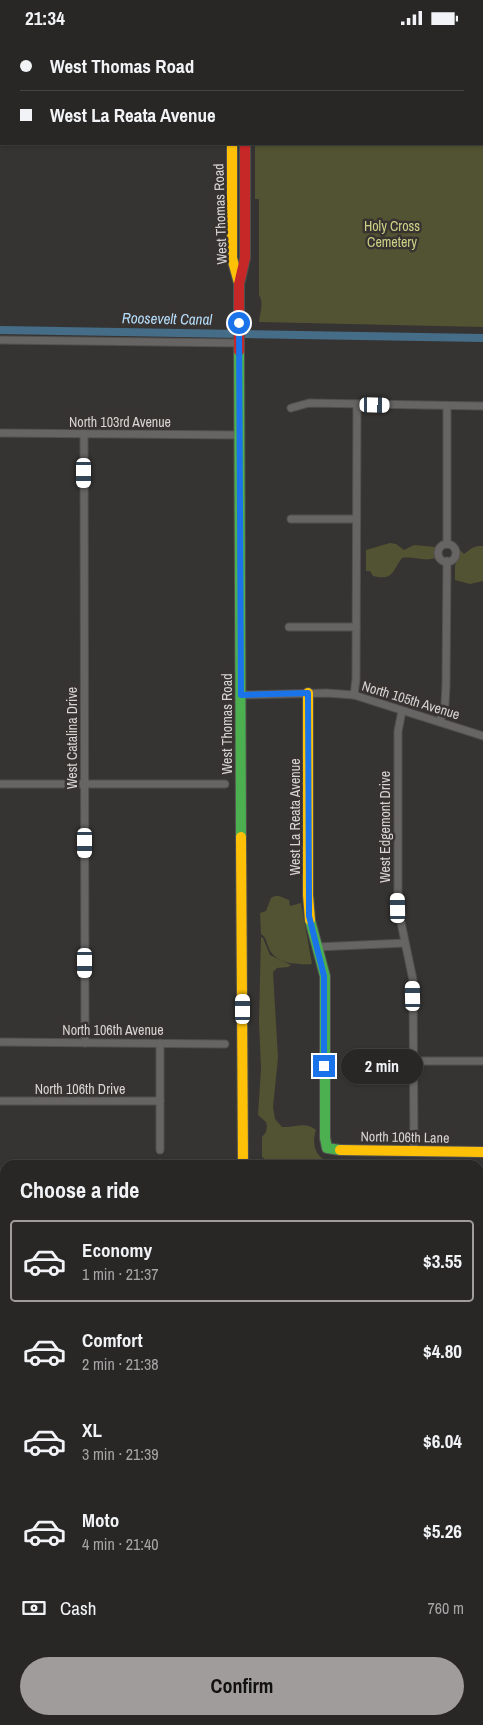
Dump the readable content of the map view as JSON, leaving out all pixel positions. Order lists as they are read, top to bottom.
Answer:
{
  "streets": {
    "main road": ["West Thomas Road", "West La Reata Avenue", "North 106th Lane"],
    "street": [
      "North 103rd Avenue",
      "North 105th Avenue",
      "West Catalina Drive",
      "West Edgemont Drive",
      "North 106th Avenue",
      "North 106th Drive"
    ]
  },
  "crossings": [
    ["West Thomas Road", "North 103rd Avenue"],
    ["West Thomas Road", "North 105th Avenue"],
    ["North 103rd Avenue", "West Catalina Drive"],
    ["North 105th Avenue", "West La Reata Avenue"],
    ["North 105th Avenue", "West Edgemont Drive"],
    ["West Catalina Drive", "North 106th Avenue"],
    ["West La Reata Avenue", "North 106th Lane"],
    ["West Edgemont Drive", "North 106th Lane"]
  ],
  "water": ["Roosevelt Canal"],
  "parks": ["Holy Cross Cemetery"],
  "page": {
    "status": "21:34",
    "banner": ["West Thomas Road", "West La Reata Avenue"],
    "bubble": "2 min",
    "heading": "Choose a ride",
    "list": [
      {
        "name": "Economy",
        "note": "1 min · 21:37",
        "value": "$3.55"
      },
      {
        "name": "Comfort",
        "note": "2 min · 21:38",
        "value": "$4.80"
      },
      {
        "name": "XL",
        "note": "3 min · 21:39",
        "value": "$6.04"
      },
      {
        "name": "Moto",
        "note": "4 min · 21:40",
        "value": "$5.26"
      }
    ],
    "pay": ["Cash", "760 m"],
    "buttons": "Confirm"
  }
}
